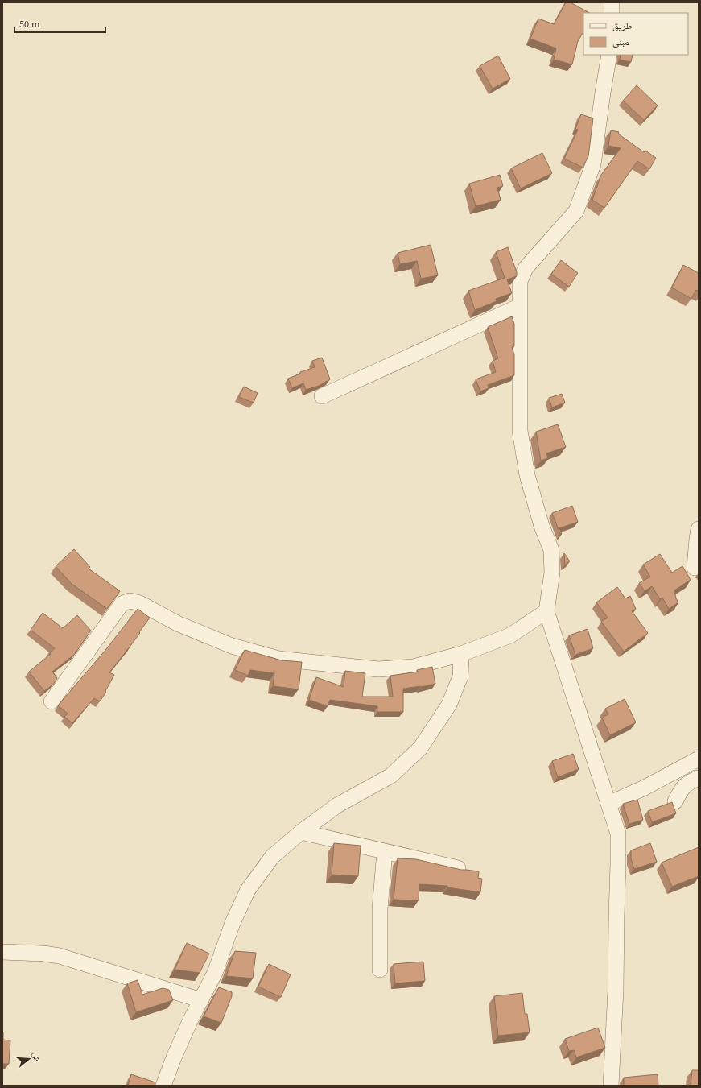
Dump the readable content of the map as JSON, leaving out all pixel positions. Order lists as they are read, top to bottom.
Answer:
{
  "legend": ["طريق", "مبنى"],
  "scale_bar": "50 m",
  "north": "right"
}
